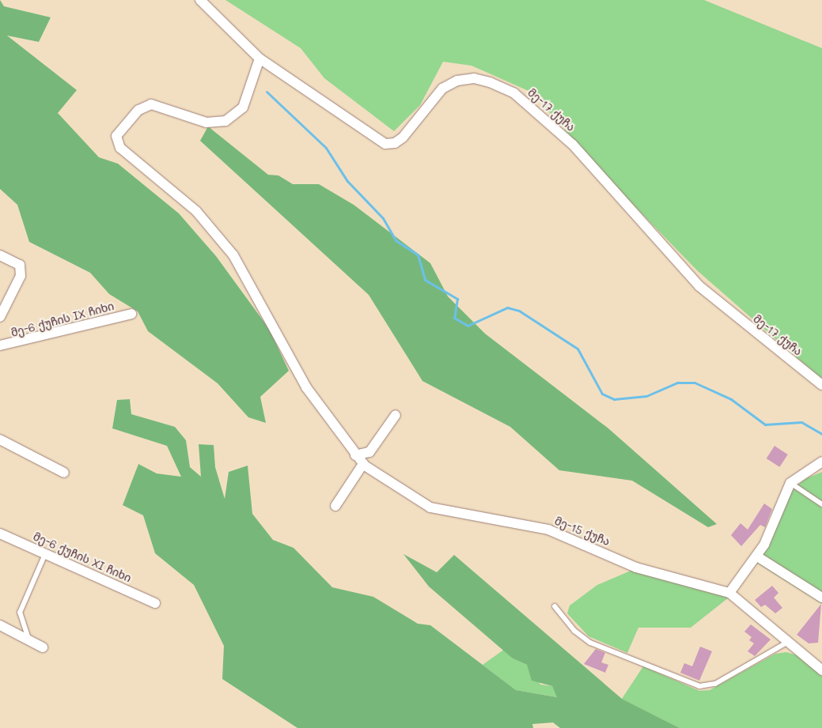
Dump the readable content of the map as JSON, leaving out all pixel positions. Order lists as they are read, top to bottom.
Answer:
{
  "streets": {
    "street": [
      "მე-17 ქუჩა",
      "მე-6 ქუჩის IX ჩიხი",
      "მე-15 ქუჩა",
      "მე-6 ქუჩის XI ჩიხი"
    ]
  },
  "crossings": [
    ["მე-17 ქუჩა", "მე-15 ქუჩა"]
  ]
}
